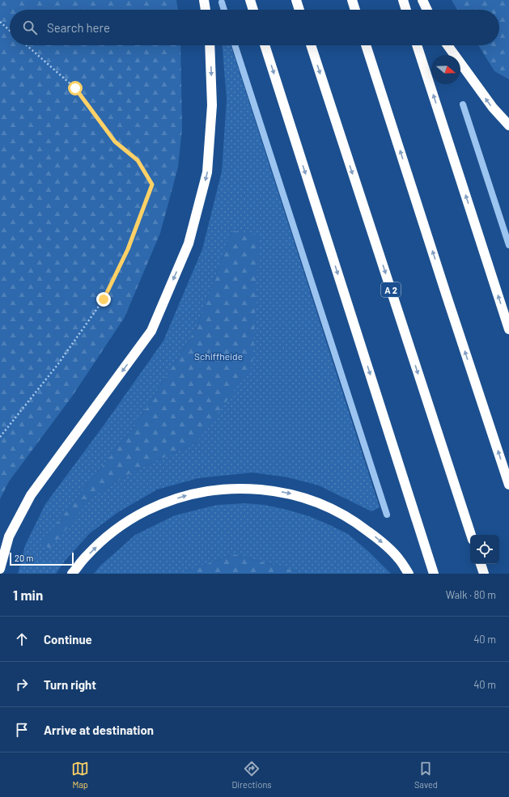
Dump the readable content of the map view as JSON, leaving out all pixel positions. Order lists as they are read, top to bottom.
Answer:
{
  "streets": {
    "highway": ["A 2"]
  },
  "parks": ["Schiffheide"],
  "scale_bar": "20 m",
  "north": "right",
  "page": {
    "search": "Search here",
    "scale": "20 m",
    "heading": ["1 min", "Walk · 80 m"],
    "list": [
      ["Continue", "40 m"],
      ["Turn right", "40 m"],
      "Arrive at destination"
    ],
    "nav": ["Map", "Directions", "Saved"]
  }
}
